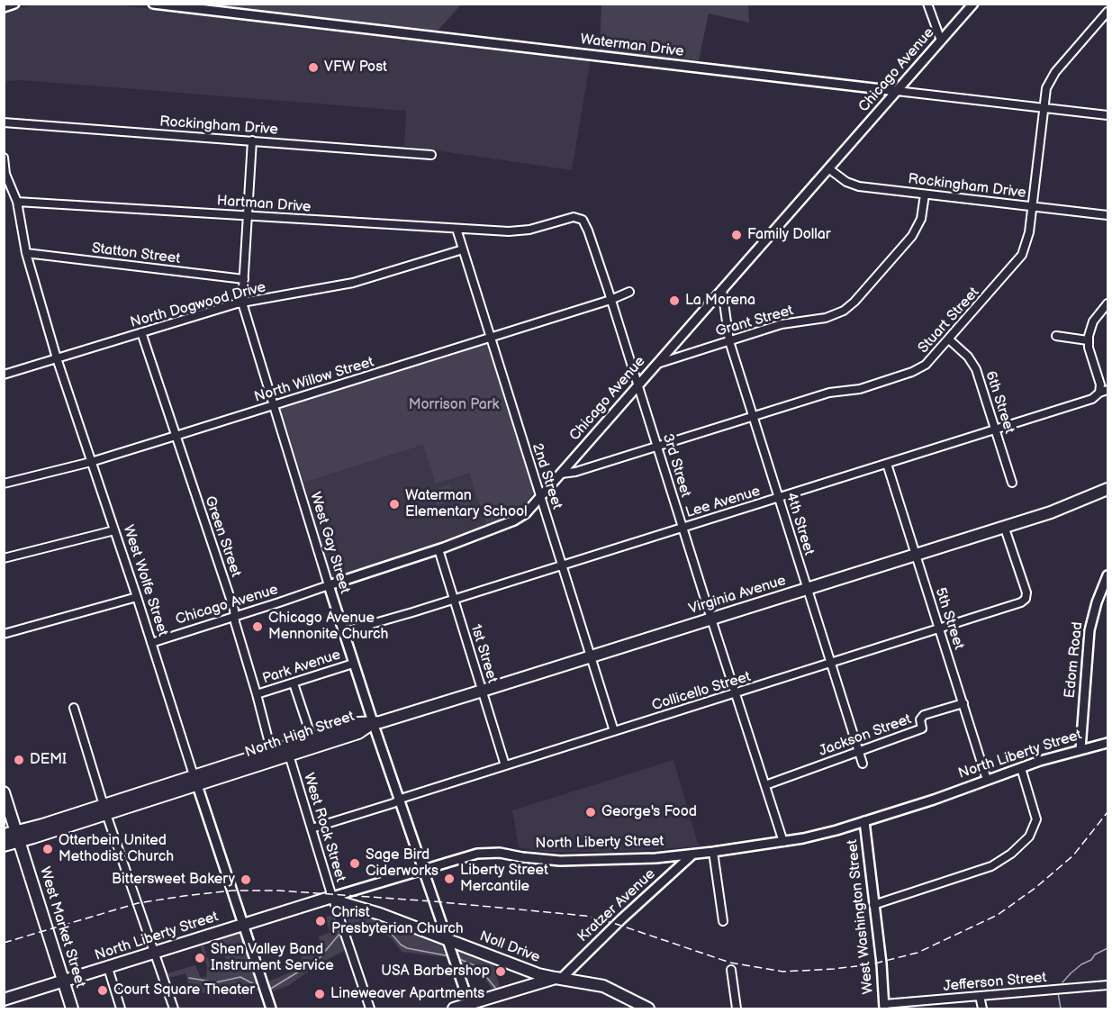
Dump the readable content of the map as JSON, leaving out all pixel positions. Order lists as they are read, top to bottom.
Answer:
{
  "streets": {
    "main road": [
      "Virginia Avenue",
      "North High Street",
      "North Liberty Street",
      "West Market Street",
      "Noll Drive"
    ],
    "street": [
      "Waterman Drive",
      "Chicago Avenue",
      "Rockingham Drive",
      "Hartman Drive",
      "Statton Street",
      "North Dogwood Drive",
      "Stuart Street",
      "Grant Street",
      "North Willow Street",
      "6th Street",
      "3rd Street",
      "2nd Street",
      "Lee Avenue",
      "4th Street",
      "Green Street",
      "West Gay Street",
      "West Wolfe Street",
      "5th Street",
      "1st Street",
      "Edom Road",
      "Park Avenue",
      "Collicello Street",
      "Jackson Street",
      "West Rock Street",
      "Kratzer Avenue",
      "West Washington Street",
      "Jefferson Street"
    ]
  },
  "crossings": [
    ["Waterman Drive", "Chicago Avenue"],
    ["Waterman Drive", "Stuart Street"],
    ["Chicago Avenue", "Rockingham Drive"],
    ["Chicago Avenue", "Stuart Street"],
    ["Chicago Avenue", "Grant Street"],
    ["Chicago Avenue", "3rd Street"],
    ["Chicago Avenue", "2nd Street"],
    ["Chicago Avenue", "4th Street"],
    ["Chicago Avenue", "Green Street"],
    ["Chicago Avenue", "West Gay Street"],
    ["Chicago Avenue", "West Wolfe Street"],
    ["Chicago Avenue", "1st Street"],
    ["Rockingham Drive", "Stuart Street"],
    ["Rockingham Drive", "Grant Street"],
    ["Rockingham Drive", "West Gay Street"],
    ["Hartman Drive", "3rd Street"],
    ["Hartman Drive", "2nd Street"],
    ["Hartman Drive", "West Gay Street"],
    ["Hartman Drive", "West Wolfe Street"],
    ["Statton Street", "West Gay Street"],
    ["Statton Street", "West Wolfe Street"],
    ["North Dogwood Drive", "2nd Street"],
    ["North Dogwood Drive", "Green Street"],
    ["North Dogwood Drive", "West Gay Street"],
    ["North Dogwood Drive", "West Wolfe Street"],
    ["Stuart Street", "6th Street"],
    ["Stuart Street", "3rd Street"],
    ["Stuart Street", "4th Street"],
    ["Grant Street", "4th Street"],
    ["North Willow Street", "3rd Street"],
    ["North Willow Street", "2nd Street"],
    ["North Willow Street", "Green Street"],
    ["North Willow Street", "West Gay Street"],
    ["North Willow Street", "West Wolfe Street"],
    ["6th Street", "Lee Avenue"],
    ["3rd Street", "Lee Avenue"],
    ["3rd Street", "Virginia Avenue"],
    ["3rd Street", "Collicello Street"],
    ["3rd Street", "Jackson Street"],
    ["3rd Street", "North Liberty Street"],
    ["2nd Street", "Lee Avenue"],
    ["2nd Street", "Virginia Avenue"],
    ["2nd Street", "Collicello Street"],
    ["Lee Avenue", "4th Street"],
    ["Lee Avenue", "West Gay Street"],
    ["Lee Avenue", "5th Street"],
    ["Lee Avenue", "1st Street"],
    ["4th Street", "Virginia Avenue"],
    ["4th Street", "Collicello Street"],
    ["4th Street", "Jackson Street"],
    ["Green Street", "Park Avenue"],
    ["Green Street", "North High Street"],
    ["West Gay Street", "Virginia Avenue"],
    ["West Gay Street", "Park Avenue"],
    ["West Gay Street", "Collicello Street"],
    ["West Gay Street", "North High Street"],
    ["West Gay Street", "North Liberty Street"],
    ["West Gay Street", "Noll Drive"],
    ["West Wolfe Street", "North High Street"],
    ["West Wolfe Street", "North Liberty Street"],
    ["Virginia Avenue", "5th Street"],
    ["Virginia Avenue", "1st Street"],
    ["Virginia Avenue", "Collicello Street"],
    ["Virginia Avenue", "North High Street"],
    ["5th Street", "Collicello Street"],
    ["5th Street", "Jackson Street"],
    ["5th Street", "North Liberty Street"],
    ["1st Street", "Collicello Street"],
    ["Edom Road", "North Liberty Street"],
    ["Collicello Street", "West Rock Street"],
    ["North High Street", "West Rock Street"],
    ["North High Street", "West Market Street"],
    ["North Liberty Street", "West Rock Street"],
    ["North Liberty Street", "Kratzer Avenue"],
    ["North Liberty Street", "West Washington Street"],
    ["North Liberty Street", "West Market Street"],
    ["North Liberty Street", "Noll Drive"],
    ["West Rock Street", "Noll Drive"],
    ["Kratzer Avenue", "Noll Drive"],
    ["West Washington Street", "Jefferson Street"]
  ],
  "parks": ["Morrison Park"],
  "places": [
    "VFW Post",
    "Family Dollar",
    "La Morena",
    "Waterman Elementary School",
    "Chicago Avenue Mennonite Church",
    "DEMI",
    "George's Food",
    "Otterbein United Methodist Church",
    "Sage Bird Ciderworks",
    "Liberty Street Mercantile",
    "Bittersweet Bakery",
    "Christ Presbyterian Church",
    "Shen Valley Band Instrument Service",
    "USA Barbershop",
    "Court Square Theater",
    "Lineweaver Apartments"
  ]
}
